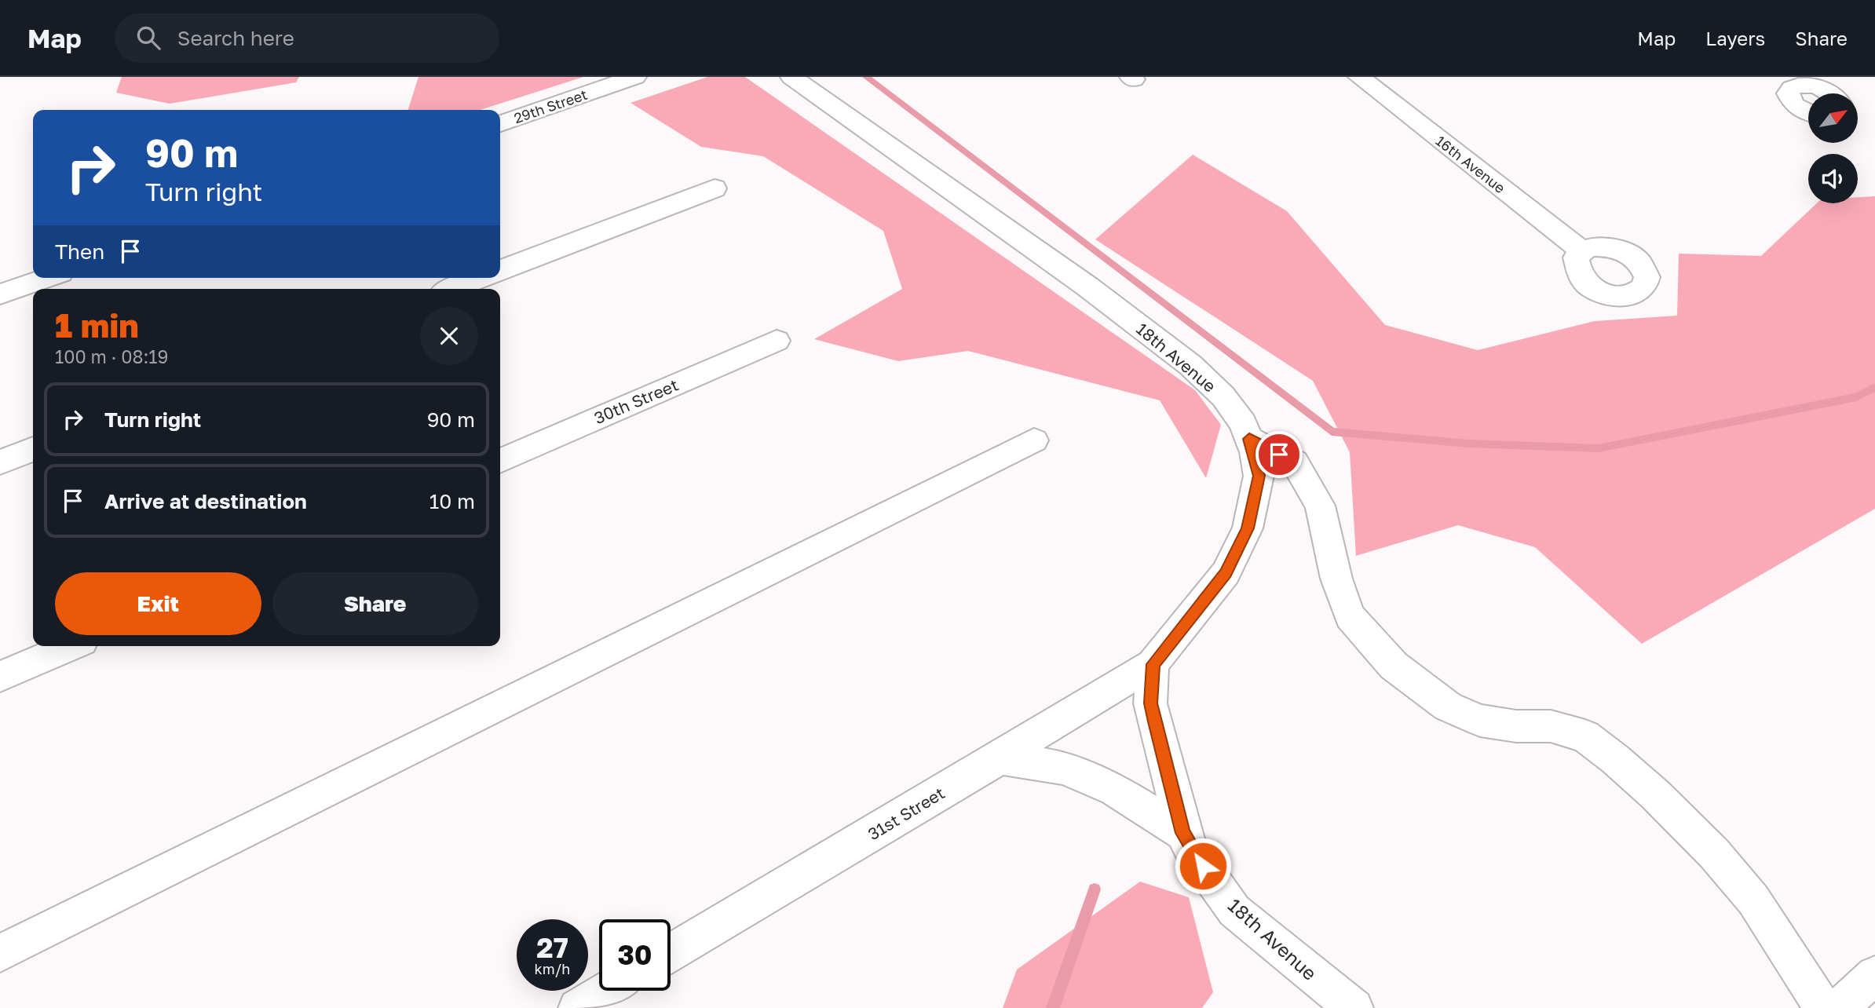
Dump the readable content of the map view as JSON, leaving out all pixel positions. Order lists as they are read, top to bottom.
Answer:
{
  "streets": {
    "street": [
      "29th Street",
      "16th Avenue",
      "18th Avenue",
      "30th Street",
      "31st Street"
    ]
  },
  "crossings": [
    ["18th Avenue", "31st Street"]
  ],
  "north": "top right",
  "page": {
    "header": "Map",
    "search": "Search here",
    "nav": ["Map", "Layers", "Share"],
    "turn": ["90 m", "Turn right"],
    "then": "Then",
    "heading": ["1 min", "100 m · 08:19"],
    "list": [
      {
        "name": "Turn right",
        "value": "90 m"
      },
      {
        "name": "Arrive at destination",
        "value": "10 m"
      }
    ],
    "buttons": ["Exit", "Share"],
    "speed": "27 km/h",
    "limit": "30"
  }
}
